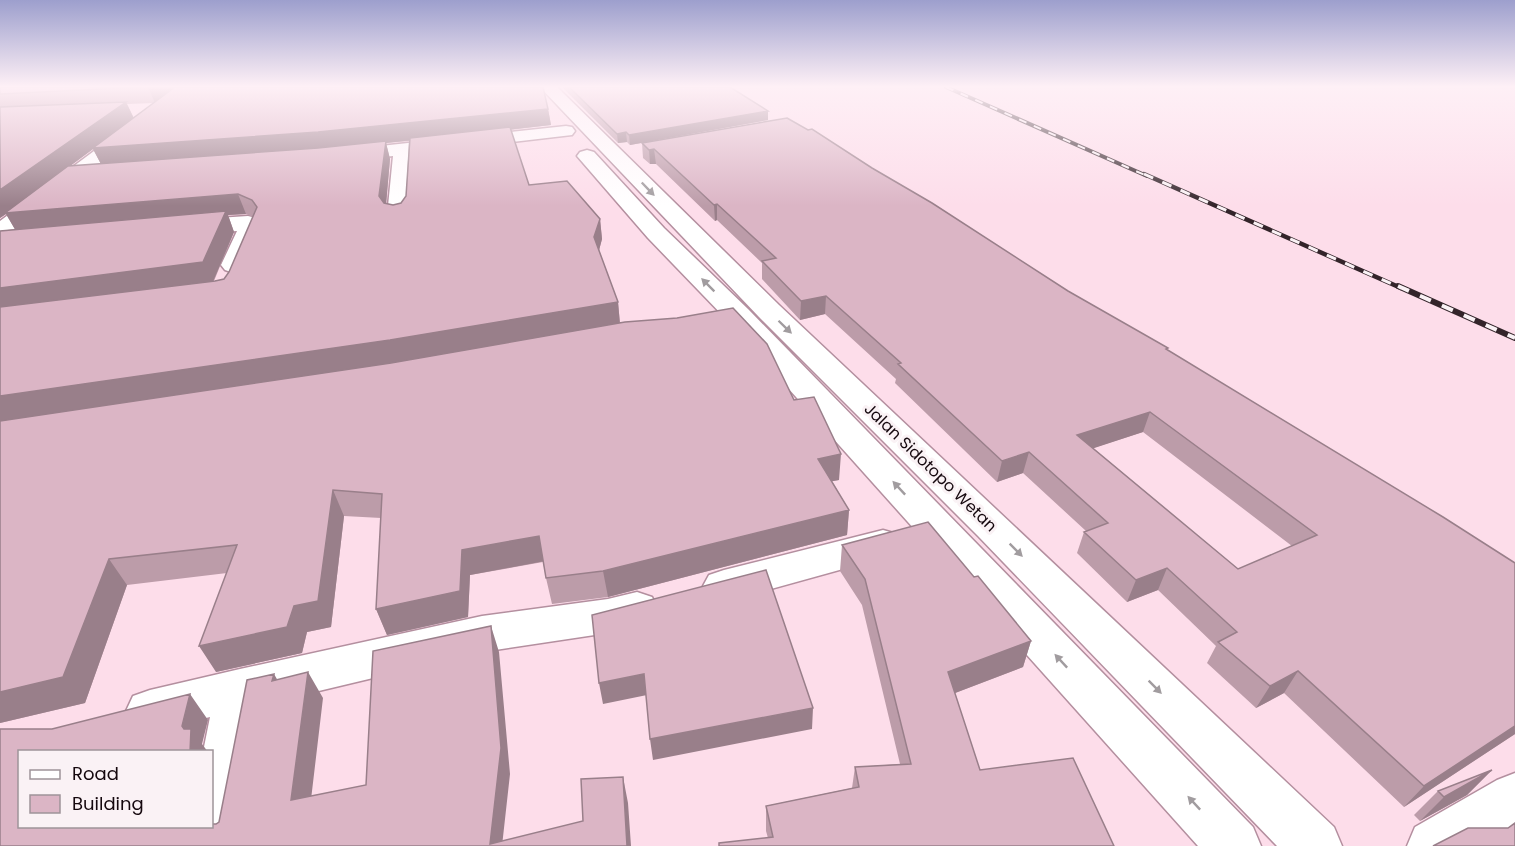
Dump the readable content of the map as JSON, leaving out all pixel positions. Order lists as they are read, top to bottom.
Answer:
{
  "streets": {
    "street": ["Jalan Sidotopo Wetan"]
  },
  "legend": ["Road", "Building"]
}
